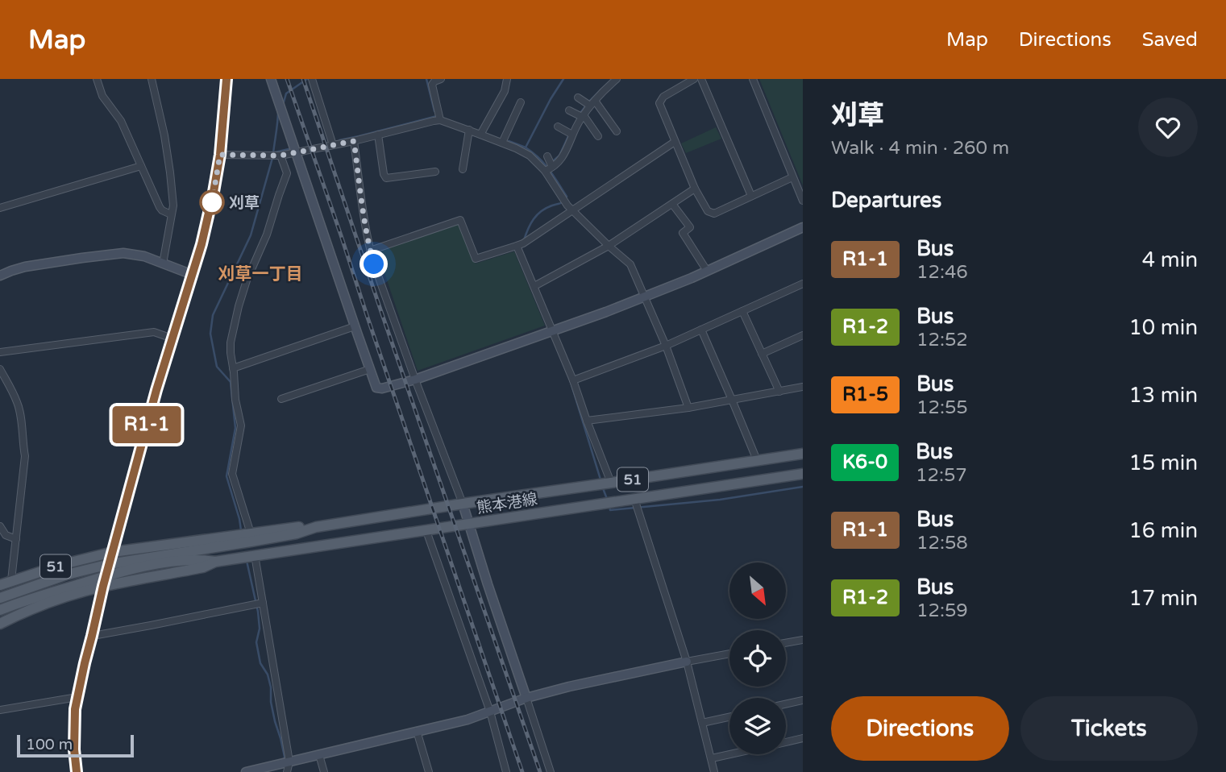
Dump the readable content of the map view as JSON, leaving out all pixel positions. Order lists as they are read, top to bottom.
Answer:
{
  "streets": {
    "main road": ["51", "熊本港線"]
  },
  "districts": ["刈草一丁目"],
  "places": ["刈草"],
  "lines": ["bus line R1-1"],
  "scale_bar": "100 m",
  "north": "bottom right",
  "page": {
    "header": "Map",
    "nav": ["Map", "Directions", "Saved"],
    "on_map": "R1-1",
    "heading": [
      ["刈草", "Walk · 4 min · 260 m"],
      "Departures"
    ],
    "list": [
      {
        "mark": "R1-1",
        "name": "Bus",
        "note": "12:46",
        "value": "4 min"
      },
      {
        "mark": "R1-2",
        "name": "Bus",
        "note": "12:52",
        "value": "10 min"
      },
      {
        "mark": "R1-5",
        "name": "Bus",
        "note": "12:55",
        "value": "13 min"
      },
      {
        "mark": "K6-0",
        "name": "Bus",
        "note": "12:57",
        "value": "15 min"
      },
      {
        "mark": "R1-1",
        "name": "Bus",
        "note": "12:58",
        "value": "16 min"
      },
      {
        "mark": "R1-2",
        "name": "Bus",
        "note": "12:59",
        "value": "17 min"
      }
    ],
    "buttons": ["Directions", "Tickets"],
    "scale": "100 m"
  }
}
